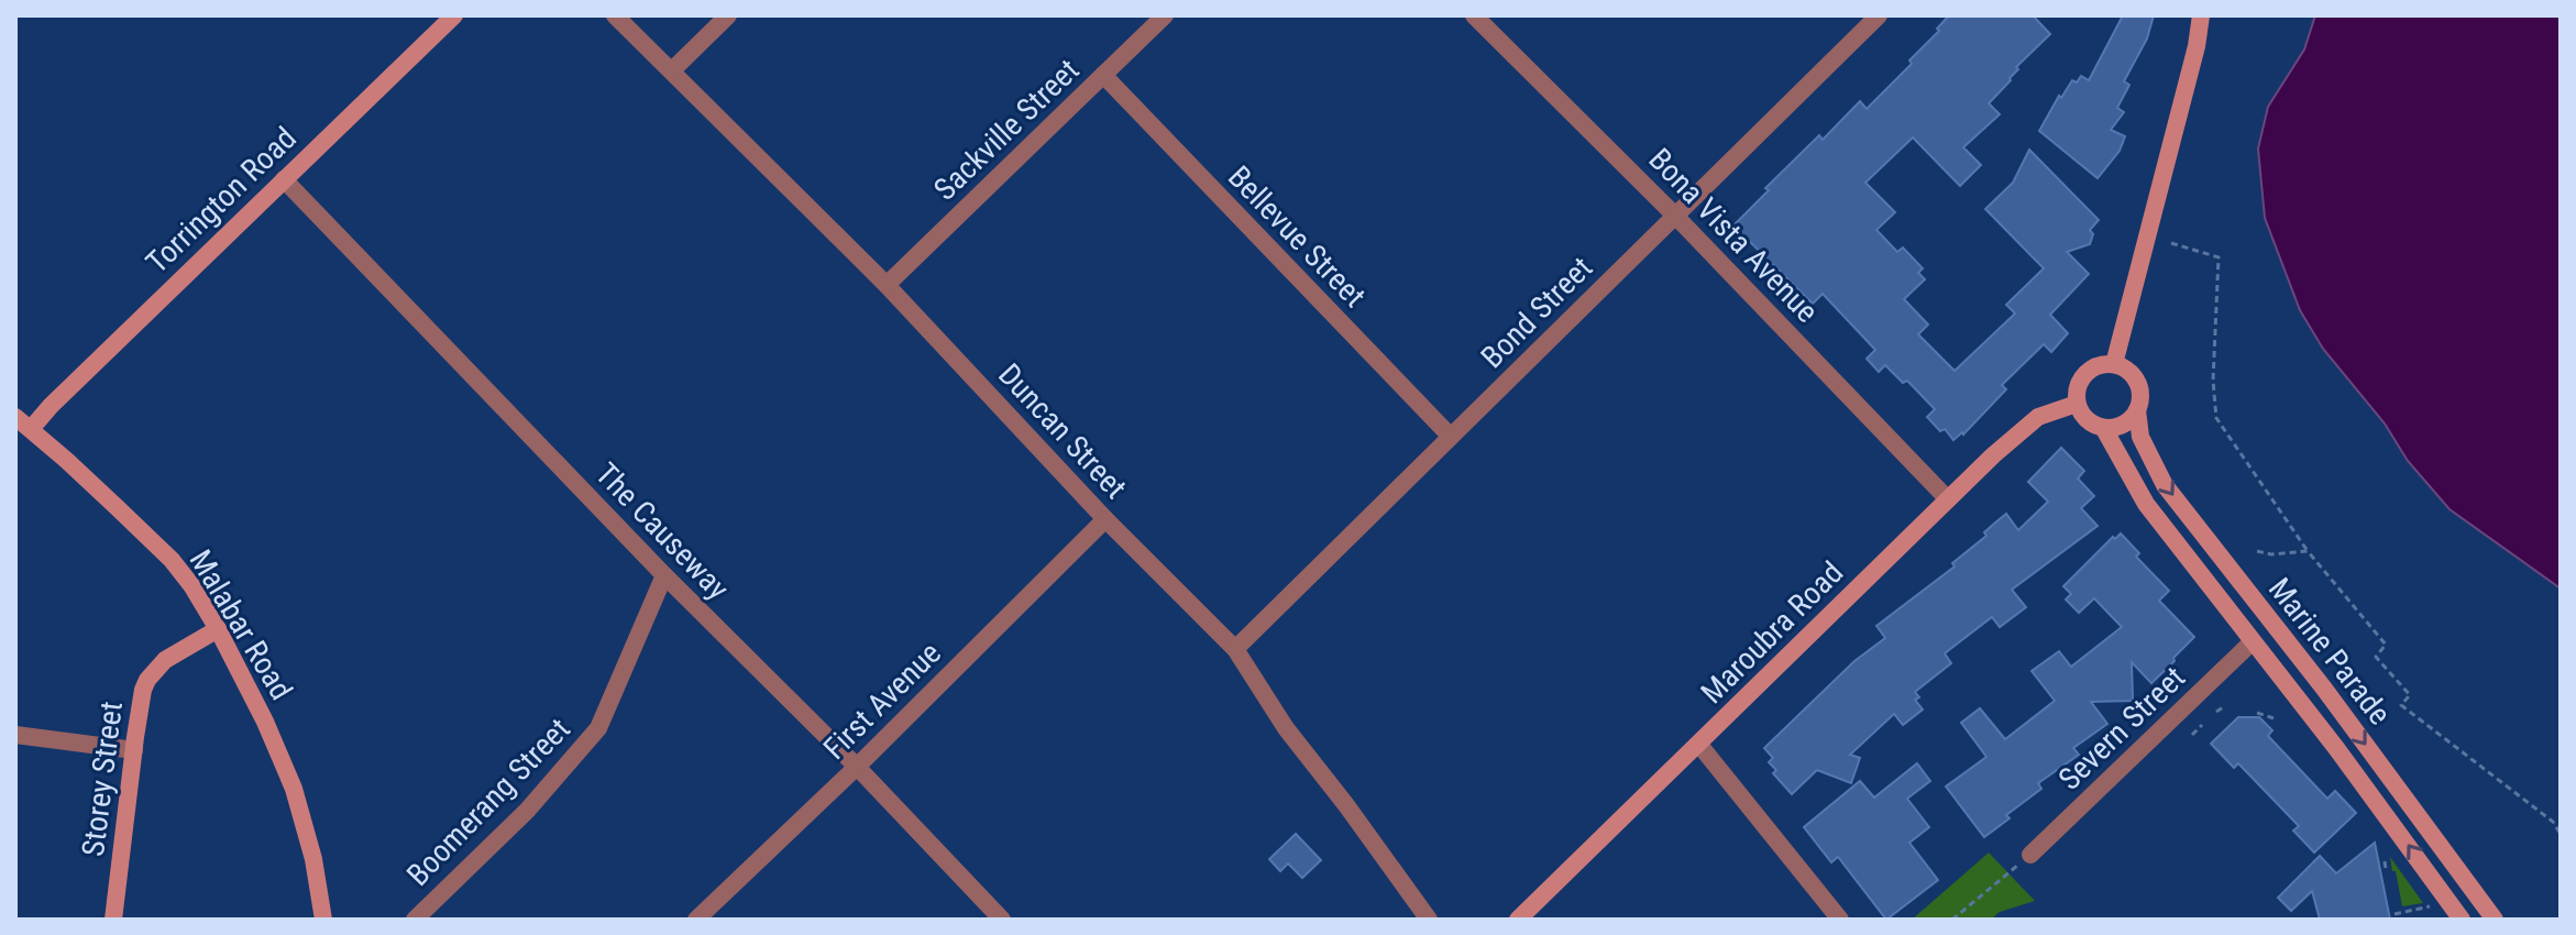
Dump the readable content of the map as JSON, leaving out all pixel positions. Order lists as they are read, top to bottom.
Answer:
{
  "streets": {
    "street": [
      "Sackville Street",
      "Torrington Road",
      "Bona Vista Avenue",
      "Bellevue Street",
      "Bond Street",
      "Duncan Street",
      "The Causeway",
      "Malabar Road",
      "Maroubra Road",
      "Marine Parade",
      "First Avenue",
      "Severn Street",
      "Storey Street",
      "Boomerang Street"
    ]
  },
  "crossings": [
    ["Sackville Street", "Bellevue Street"],
    ["Sackville Street", "Duncan Street"],
    ["Torrington Road", "The Causeway"],
    ["Torrington Road", "Malabar Road"],
    ["Bona Vista Avenue", "Bond Street"],
    ["Bona Vista Avenue", "Maroubra Road"],
    ["Bellevue Street", "Bond Street"],
    ["Bond Street", "Duncan Street"],
    ["Duncan Street", "First Avenue"],
    ["The Causeway", "First Avenue"],
    ["The Causeway", "Boomerang Street"],
    ["Malabar Road", "Storey Street"],
    ["Maroubra Road", "Marine Parade"],
    ["Marine Parade", "Severn Street"]
  ]
}
